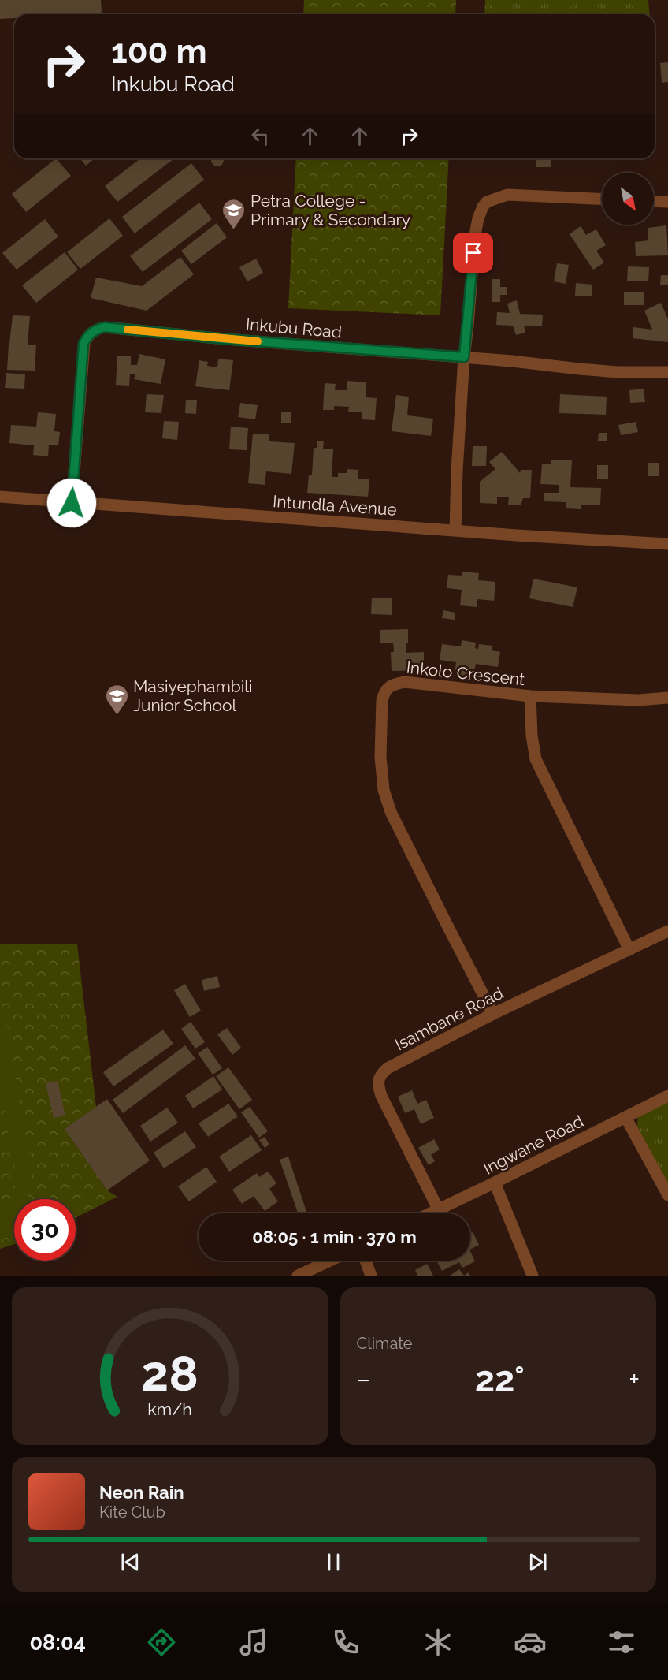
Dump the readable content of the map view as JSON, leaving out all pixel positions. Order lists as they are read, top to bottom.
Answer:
{
  "streets": {
    "street": [
      "Inkubu Road",
      "Intundla Avenue",
      "Inkolo Crescent",
      "Isambane Road",
      "Ingwane Road"
    ]
  },
  "crossings": [
    ["Inkubu Road", "Intundla Avenue"],
    ["Inkolo Crescent", "Isambane Road"],
    ["Isambane Road", "Ingwane Road"]
  ],
  "places": {
    "school or university": ["Petra College - Primary & Secondary", "Masiyephambili Junior School"]
  },
  "north": "bottom right",
  "page": {
    "turn": ["100 m", "Inkubu Road"],
    "limit": "30",
    "trip": "08:05 · 1 min · 370 m",
    "tile": "Climate",
    "heat": ["−", "22°", "+"],
    "song": ["Neon Rain", "Kite Club"],
    "tabs": "08:04",
    "gauge": ["28", "km/h"]
  }
}
